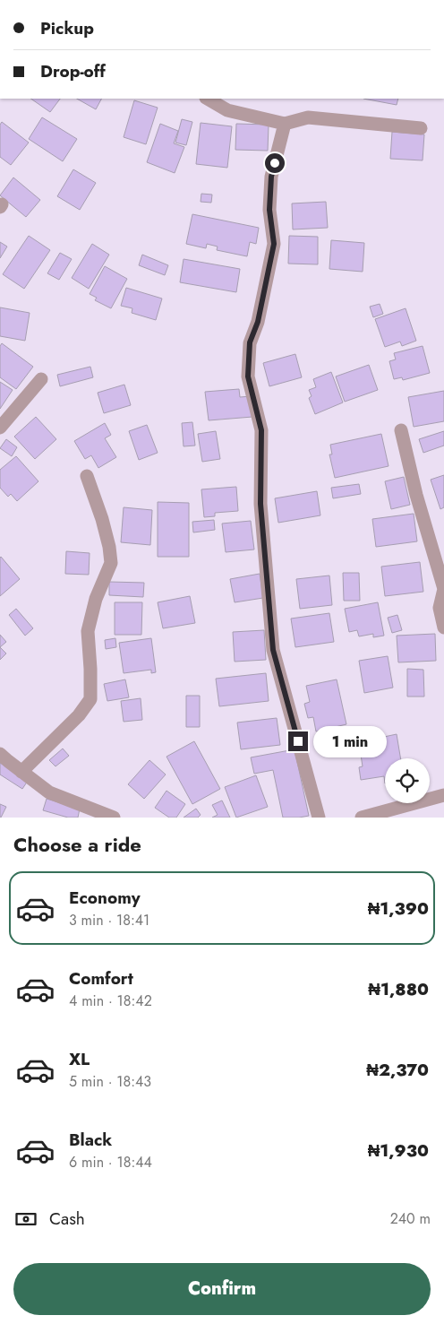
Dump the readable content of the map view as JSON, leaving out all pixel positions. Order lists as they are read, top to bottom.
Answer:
{
  "page": {
    "banner": ["Pickup", "Drop-off"],
    "bubble": "1 min",
    "heading": "Choose a ride",
    "list": [
      {
        "name": "Economy",
        "note": "3 min · 18:41",
        "value": "₦1,390"
      },
      {
        "name": "Comfort",
        "note": "4 min · 18:42",
        "value": "₦1,880"
      },
      {
        "name": "XL",
        "note": "5 min · 18:43",
        "value": "₦2,370"
      },
      {
        "name": "Black",
        "note": "6 min · 18:44",
        "value": "₦1,930"
      }
    ],
    "pay": ["Cash", "240 m"],
    "buttons": "Confirm"
  }
}
